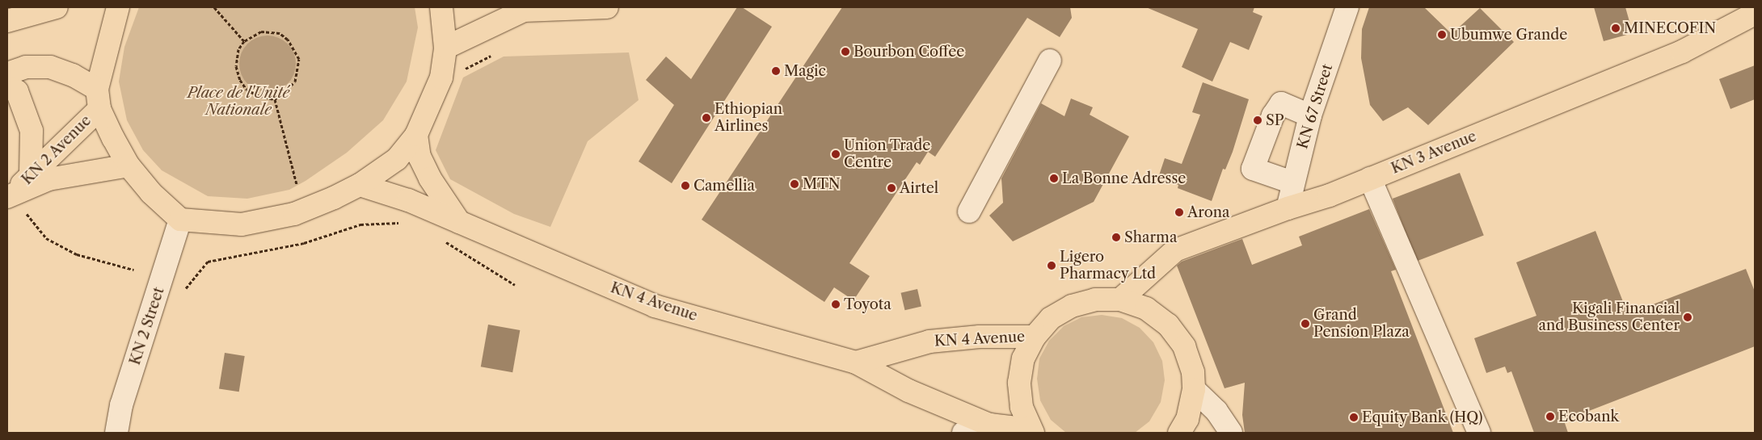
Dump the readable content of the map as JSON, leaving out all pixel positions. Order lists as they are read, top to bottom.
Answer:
{
  "streets": {
    "main road": ["KN 2 Avenue", "KN 3 Avenue", "KN 4 Avenue"],
    "street": ["KN 67 Street", "KN 2 Street"]
  },
  "crossings": [
    ["KN 67 Street", "KN 3 Avenue"]
  ],
  "parks": ["Place de l'Unité Nationale"],
  "places": [
    "MINECOFIN",
    "Ubumwe Grande",
    "Bourbon Coffee",
    "Magic",
    "Ethiopian Airlines",
    "SP",
    "Union Trade Centre",
    "La Bonne Adresse",
    "MTN",
    "Camellia",
    "Airtel",
    "Arona",
    "Sharma",
    "Ligero Pharmacy Ltd",
    "Toyota",
    "Kigali Financial and Business Center",
    "Grand Pension Plaza",
    "Ecobank",
    "Equity Bank (HQ)"
  ]
}
